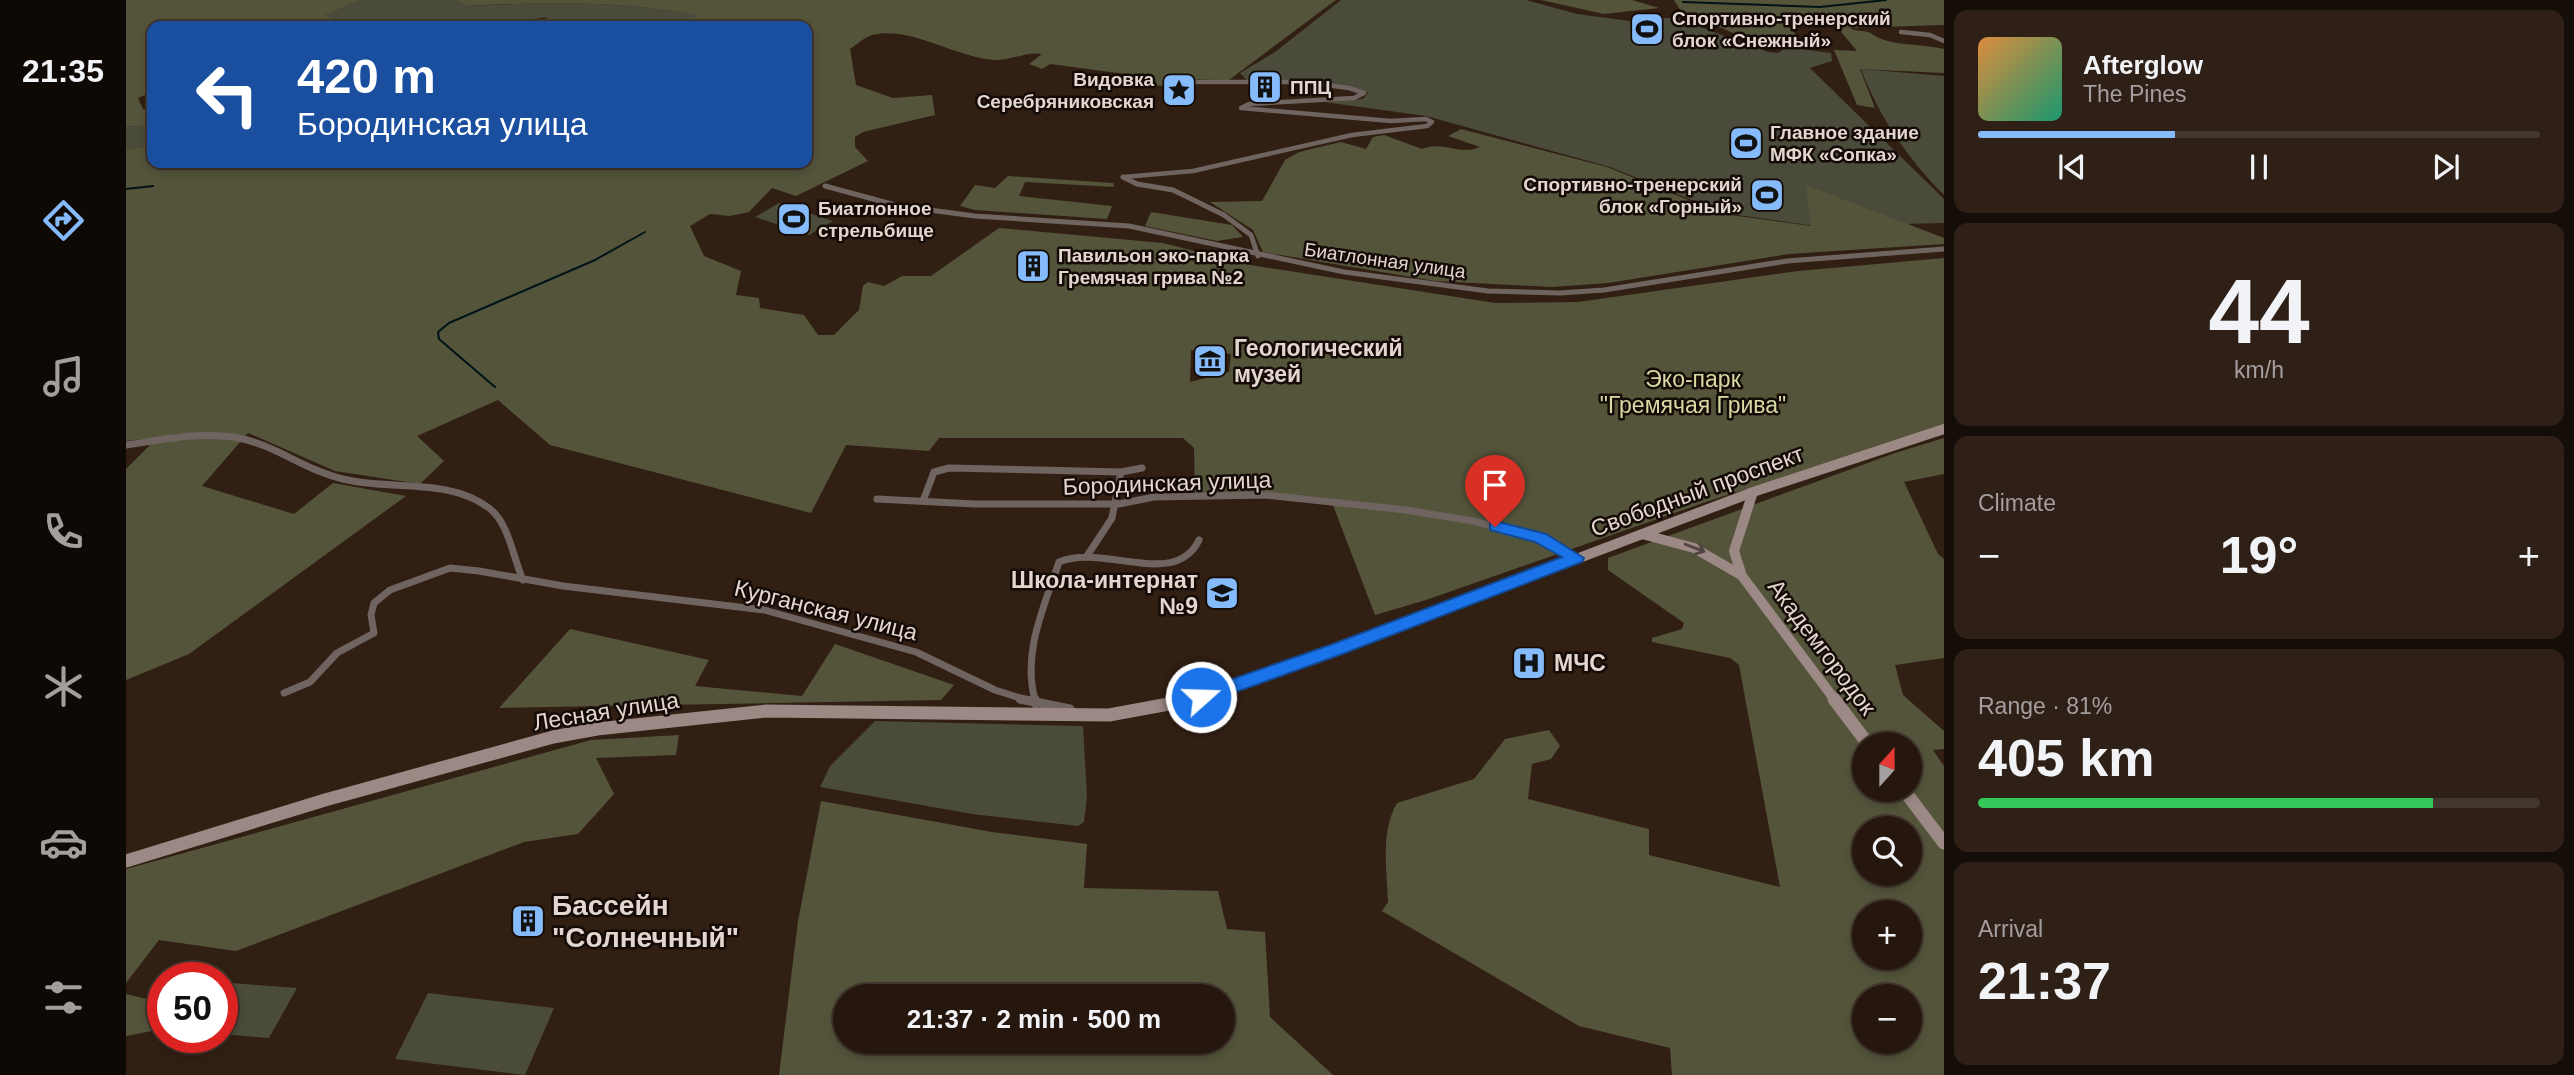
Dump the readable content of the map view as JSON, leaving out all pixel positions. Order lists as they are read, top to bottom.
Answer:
{
  "streets": {
    "main road": ["Свободный проспект", "Академгородок", "Лесная улица"],
    "street": ["Биатлонная улица", "Бородинская улица", "Курганская улица"]
  },
  "crossings": [
    ["Бородинская улица", "Свободный проспект"],
    ["Свободный проспект", "Курганская улица"],
    ["Свободный проспект", "Лесная улица"],
    ["Курганская улица", "Лесная улица"]
  ],
  "parks": ["Эко-парк \"Гремячая Грива\""],
  "places": {
    "sports": [
      "Спортивно-тренерский блок «Снежный»",
      "Главное здание МФК «Сопка»",
      "Спортивно-тренерский блок «Горный»",
      "Биатлонное стрельбище"
    ],
    "building": ["ППЦ", "Павильон эко-парка Гремячая грива №2", "Бассейн \"Солнечный\""],
    "place": ["Видовка Серебряниковская"],
    "museum": ["Геологический музей"],
    "school or university": ["Школа-интернат №9"],
    "hospital": ["МЧС"]
  },
  "north": "top",
  "page": {
    "tabs": "21:35",
    "turn": ["420 m", "Бородинская улица"],
    "song": ["Afterglow", "The Pines"],
    "tile": [
      ["44", "km/h"],
      "Climate",
      ["Range · 81%", "405 km"],
      ["Arrival", "21:37"]
    ],
    "heat": ["−", "19°", "+"],
    "map_buttons": ["+", "−"],
    "limit": "50",
    "trip": "21:37 · 2 min · 500 m"
  }
}
